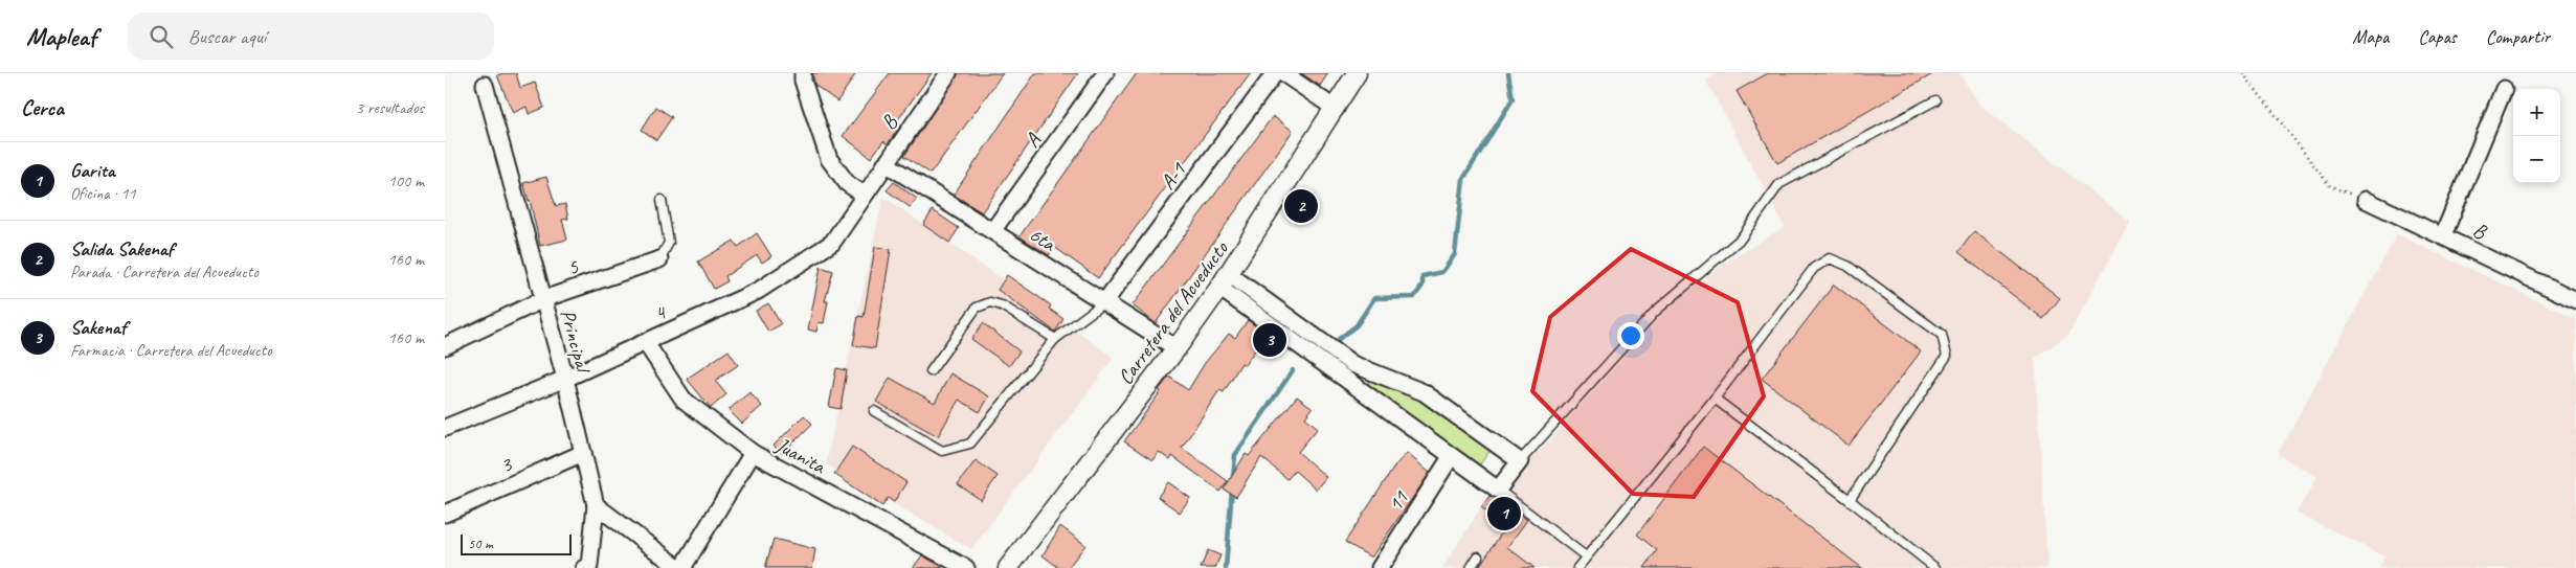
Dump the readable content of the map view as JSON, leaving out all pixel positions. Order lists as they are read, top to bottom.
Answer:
{
  "streets": {
    "street": [
      "B",
      "A",
      "A-1",
      "6ta",
      "5",
      "4",
      "Carretera del Acueducto",
      "Principal",
      "Juanita",
      "3",
      "11"
    ]
  },
  "crossings": [
    ["B", "6ta"],
    ["B", "4"],
    ["A", "6ta"],
    ["A-1", "6ta"],
    ["6ta", "Carretera del Acueducto"],
    ["5", "Principal"],
    ["4", "Principal"],
    ["4", "Juanita"],
    ["Principal", "3"]
  ],
  "scale_bar": "50 m",
  "page": {
    "header": "Mapleaf",
    "search": "Buscar aquí",
    "nav": ["Mapa", "Capas", "Compartir"],
    "heading": ["Cerca", "3 resultados"],
    "map_buttons": ["+", "−"],
    "list": [
      {
        "mark": "1",
        "name": "Garita",
        "note": "Oficina · 11",
        "value": "100 m"
      },
      {
        "mark": "2",
        "name": "Salida Sakenaf",
        "note": "Parada · Carretera del Acueducto",
        "value": "160 m"
      },
      {
        "mark": "3",
        "name": "Sakenaf",
        "note": "Farmacia · Carretera del Acueducto",
        "value": "160 m"
      }
    ],
    "pins": ["2", "3", "1"],
    "scale": "50 m"
  }
}
